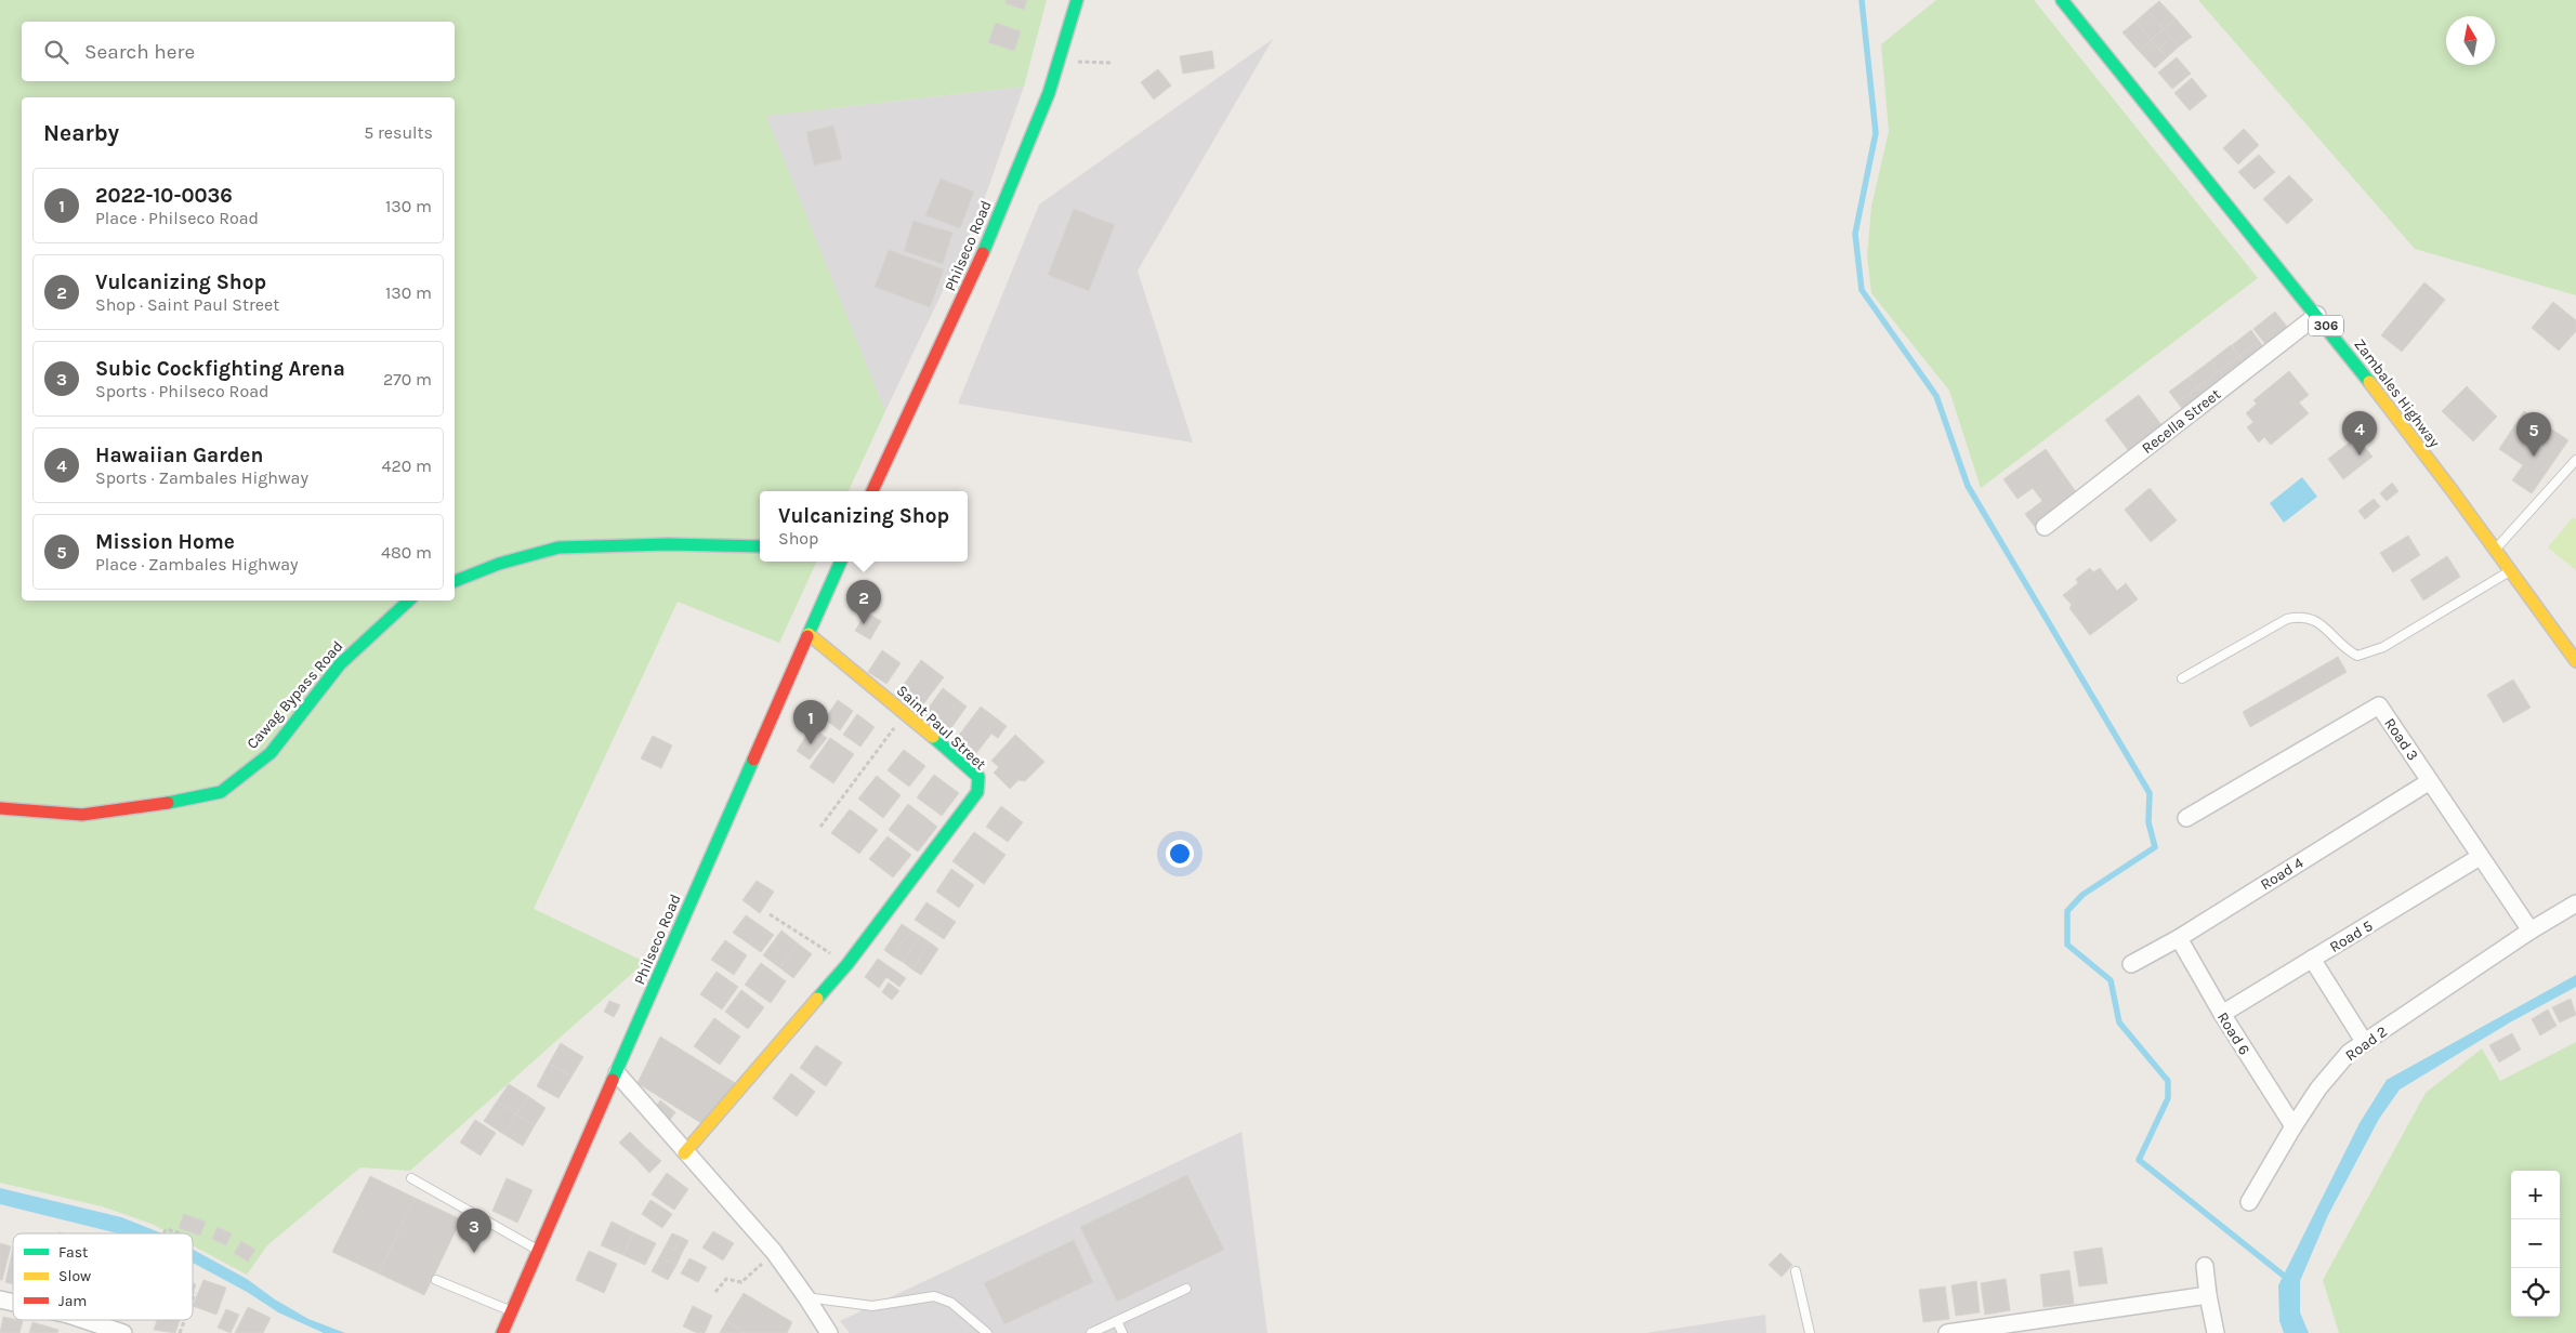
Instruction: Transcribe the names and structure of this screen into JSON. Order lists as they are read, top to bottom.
{
  "streets": {
    "street": [
      "Philseco Road",
      "306",
      "Zambales Highway",
      "Recella Street",
      "Cawag Bypass Road",
      "Saint Paul Street",
      "Road 3",
      "Road 4",
      "Road 5",
      "Road 6",
      "Road 2"
    ]
  },
  "crossings": [
    ["Philseco Road", "Saint Paul Street"],
    ["Zambales Highway", "Recella Street"],
    ["Road 3", "Road 4"],
    ["Road 3", "Road 5"],
    ["Road 3", "Road 2"],
    ["Road 4", "Road 6"],
    ["Road 5", "Road 6"],
    ["Road 6", "Road 2"]
  ],
  "legend": ["Fast", "Slow", "Jam"],
  "north": "top",
  "page": {
    "search": "Search here",
    "heading": ["Nearby", "5 results"],
    "list": [
      {
        "mark": "1",
        "name": "2022-10-0036",
        "note": "Place · Philseco Road",
        "value": "130 m"
      },
      {
        "mark": "2",
        "name": "Vulcanizing Shop",
        "note": "Shop · Saint Paul Street",
        "value": "130 m"
      },
      {
        "mark": "3",
        "name": "Subic Cockfighting Arena",
        "note": "Sports · Philseco Road",
        "value": "270 m"
      },
      {
        "mark": "4",
        "name": "Hawaiian Garden",
        "note": "Sports · Zambales Highway",
        "value": "420 m"
      },
      {
        "mark": "5",
        "name": "Mission Home",
        "note": "Place · Zambales Highway",
        "value": "480 m"
      }
    ],
    "pins": [
      "4",
      "5",
      "2",
      "1",
      "3"
    ],
    "popup": ["Vulcanizing Shop", "Shop"],
    "map_buttons": ["+", "−"]
  }
}
